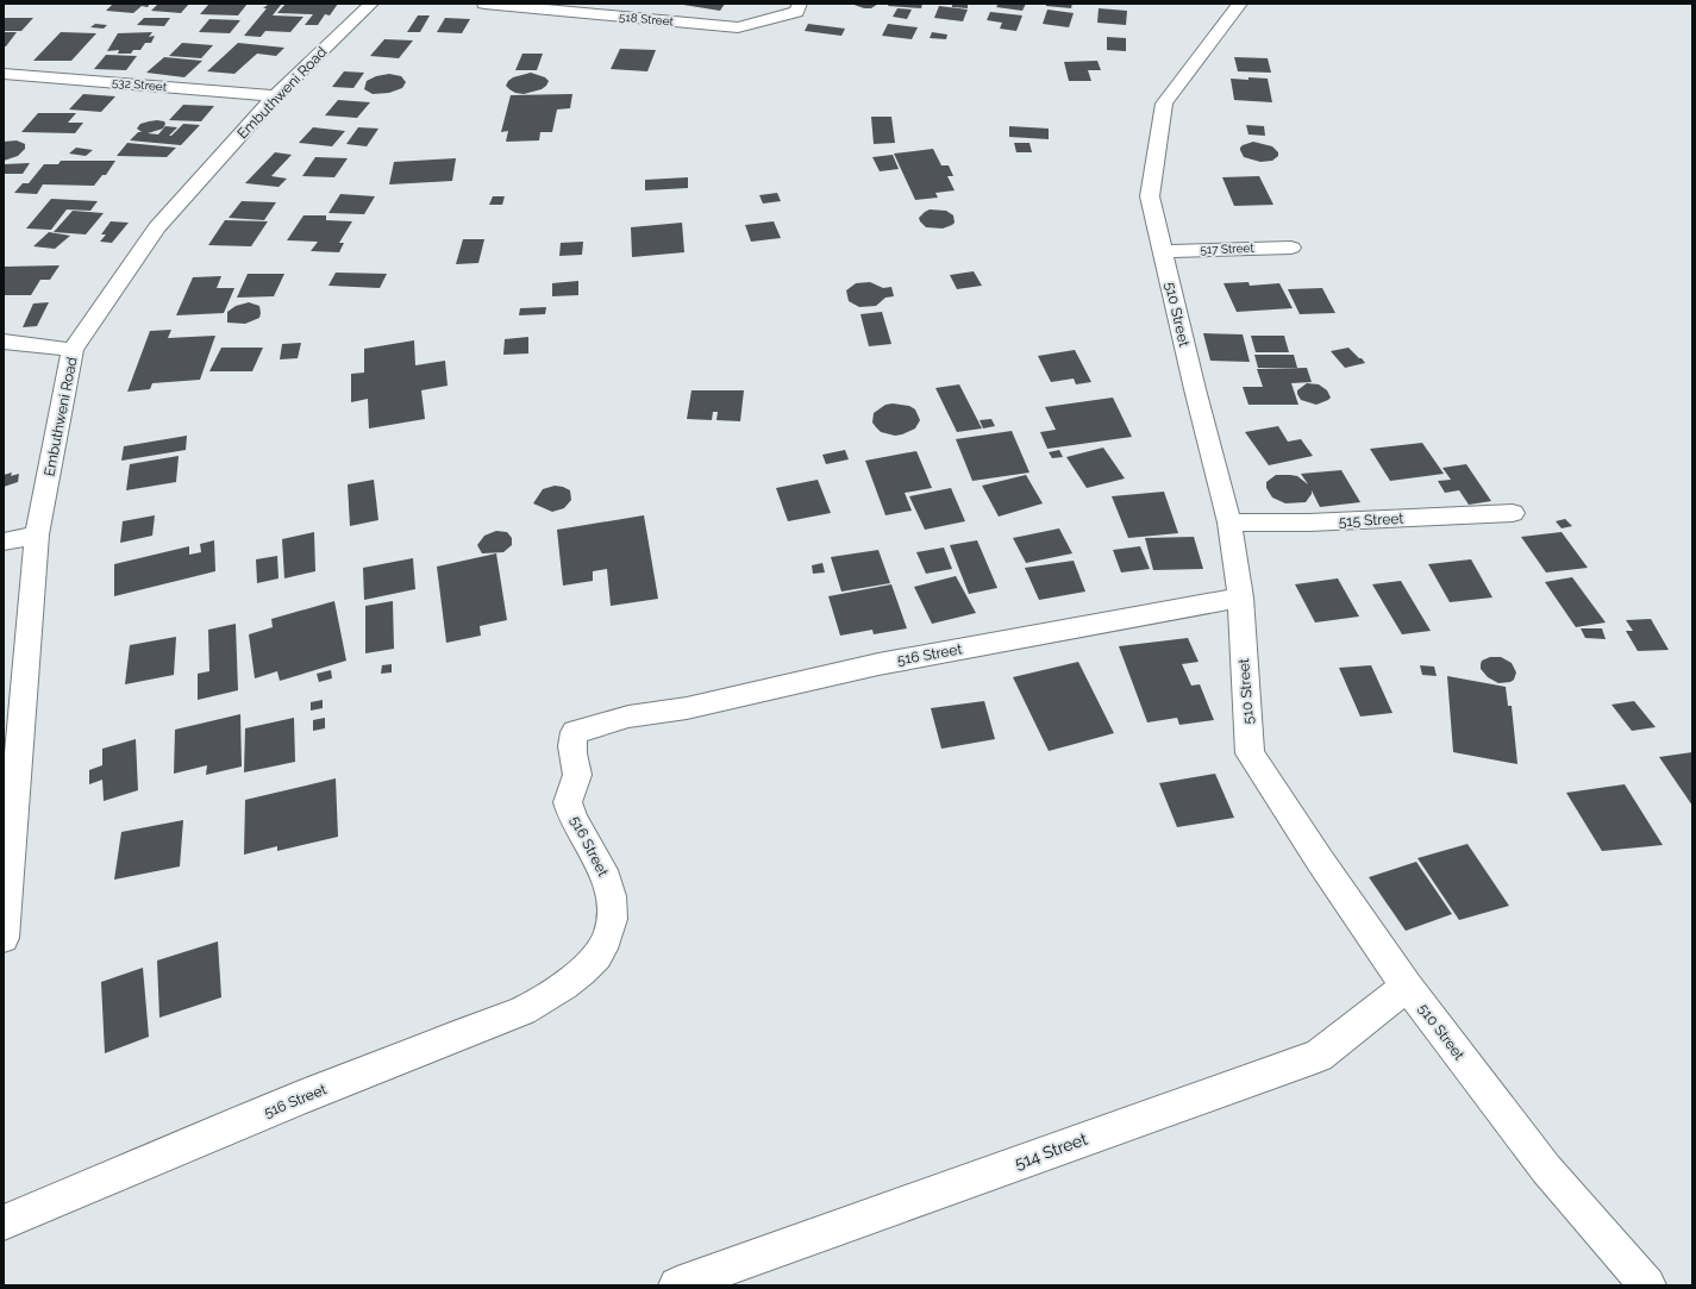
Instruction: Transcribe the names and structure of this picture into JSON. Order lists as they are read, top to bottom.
{
  "streets": {
    "street": [
      "518 Street",
      "532 Street",
      "Embuthweni Road",
      "517 Street",
      "510 Street",
      "515 Street",
      "516 Street",
      "514 Street"
    ]
  },
  "crossings": [
    ["532 Street", "Embuthweni Road"],
    ["517 Street", "510 Street"],
    ["510 Street", "515 Street"],
    ["510 Street", "516 Street"],
    ["510 Street", "514 Street"]
  ]
}
